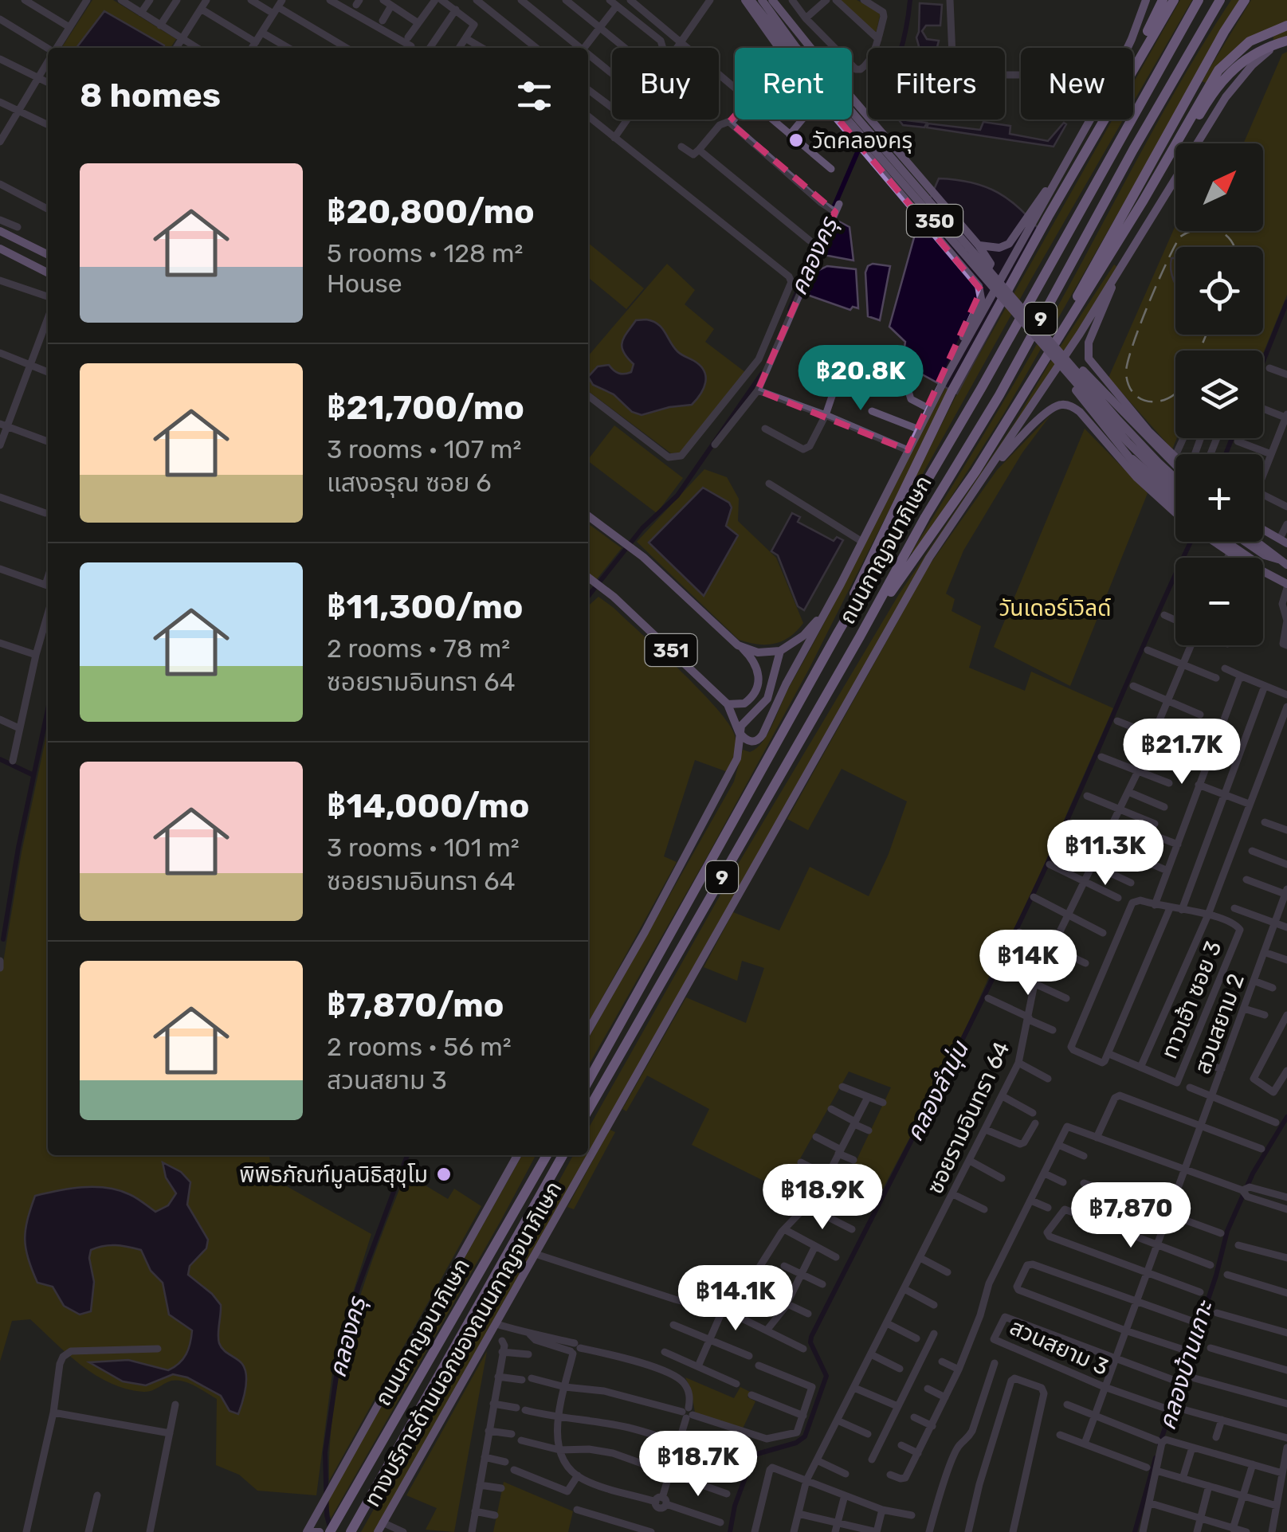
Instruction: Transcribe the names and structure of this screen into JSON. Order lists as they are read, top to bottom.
{
  "streets": {
    "highway": ["9", "ถนนกาญจนาภิเษก"],
    "main road": ["350", "351", "ทางบริการด้านนอกของถนนกาญจนาภิเษก"],
    "street": [
      "ทาวเฮ้า ซอย 3",
      "สวนสยาม 2",
      "ซอยรามอินทรา 64",
      "สวนสยาม 3"
    ]
  },
  "crossings": [
    ["สวนสยาม 2", "สวนสยาม 3"]
  ],
  "water": ["คลองครุ", "คลองลำนุ่น", "คลองบ้านเกาะ"],
  "parks": ["วันเดอร์เวิลด์"],
  "places": ["วัดคลองครุ", "พิพิธภัณฑ์มูลนิธิสุขุโม"],
  "north": "top right",
  "page": {
    "chip": [
      "Buy",
      "Rent",
      "Filters",
      "New"
    ],
    "heading": "8 homes",
    "map_buttons": ["+", "−"],
    "list": [
      {
        "name": "฿20,800/mo",
        "note": "5 rooms · 128 m² · House"
      },
      {
        "name": "฿21,700/mo",
        "note": "3 rooms · 107 m² · แสงอรุณ ซอย 6"
      },
      {
        "name": "฿11,300/mo",
        "note": "2 rooms · 78 m² · ซอยรามอินทรา 64"
      },
      {
        "name": "฿14,000/mo",
        "note": "3 rooms · 101 m² · ซอยรามอินทรา 64"
      },
      {
        "name": "฿7,870/mo",
        "note": "2 rooms · 56 m² · สวนสยาม 3"
      }
    ],
    "price": [
      "฿20.8K",
      "฿21.7K",
      "฿11.3K",
      "฿14K",
      "฿18.9K",
      "฿7,870",
      "฿14.1K",
      "฿18.7K"
    ]
  }
}
